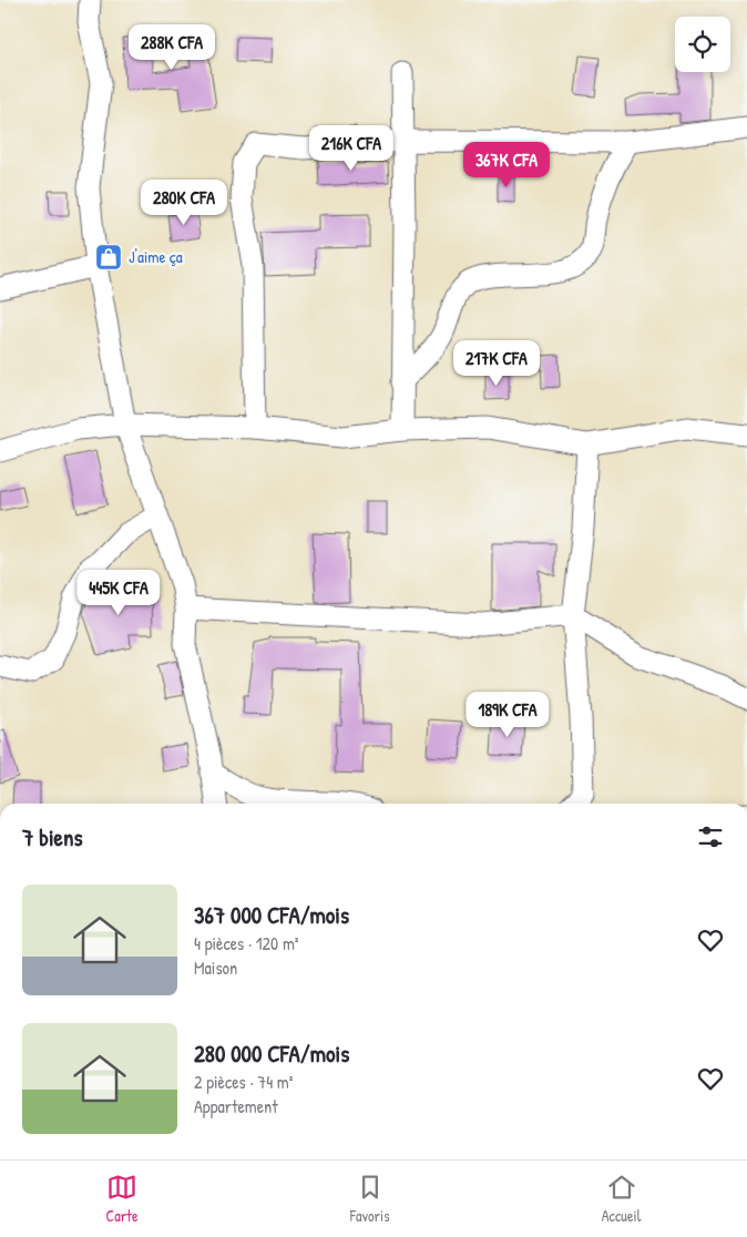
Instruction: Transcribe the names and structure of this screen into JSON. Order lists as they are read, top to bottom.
{
  "places": {
    "shop": ["J'aime ça"]
  },
  "page": {
    "price": [
      "288K CFA",
      "216K CFA",
      "367K CFA",
      "280K CFA",
      "217K CFA",
      "445K CFA",
      "189K CFA"
    ],
    "heading": "7 biens",
    "list": [
      {
        "name": "367 000 CFA/mois",
        "note": "4 pièces · 120 m² · Maison"
      },
      {
        "name": "280 000 CFA/mois",
        "note": "2 pièces · 74 m² · Appartement"
      }
    ],
    "tabs": ["Carte", "Favoris", "Accueil"]
  }
}
